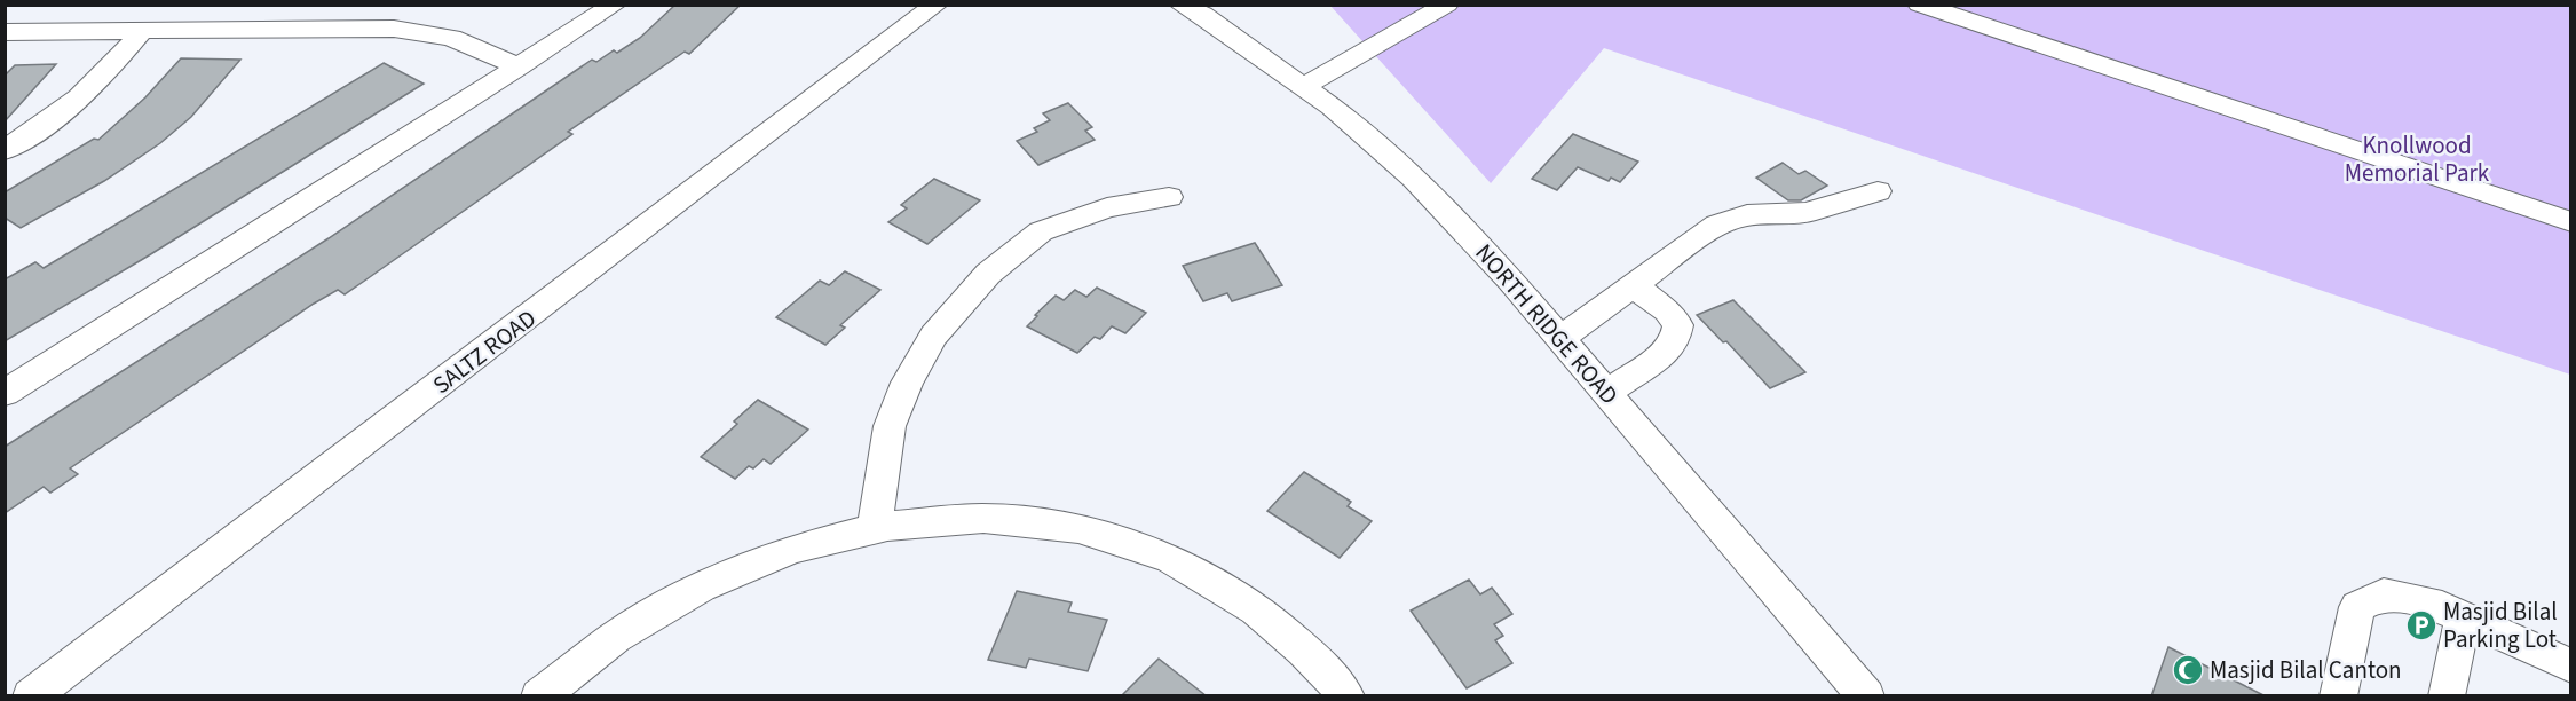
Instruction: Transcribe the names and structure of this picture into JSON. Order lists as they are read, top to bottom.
{
  "streets": {
    "street": ["NORTH RIDGE ROAD", "SALTZ ROAD"]
  },
  "parks": ["Knollwood Memorial Park"],
  "places": {
    "parking": ["Masjid Bilal Parking Lot"],
    "mosque": ["Masjid Bilal Canton"]
  }
}
